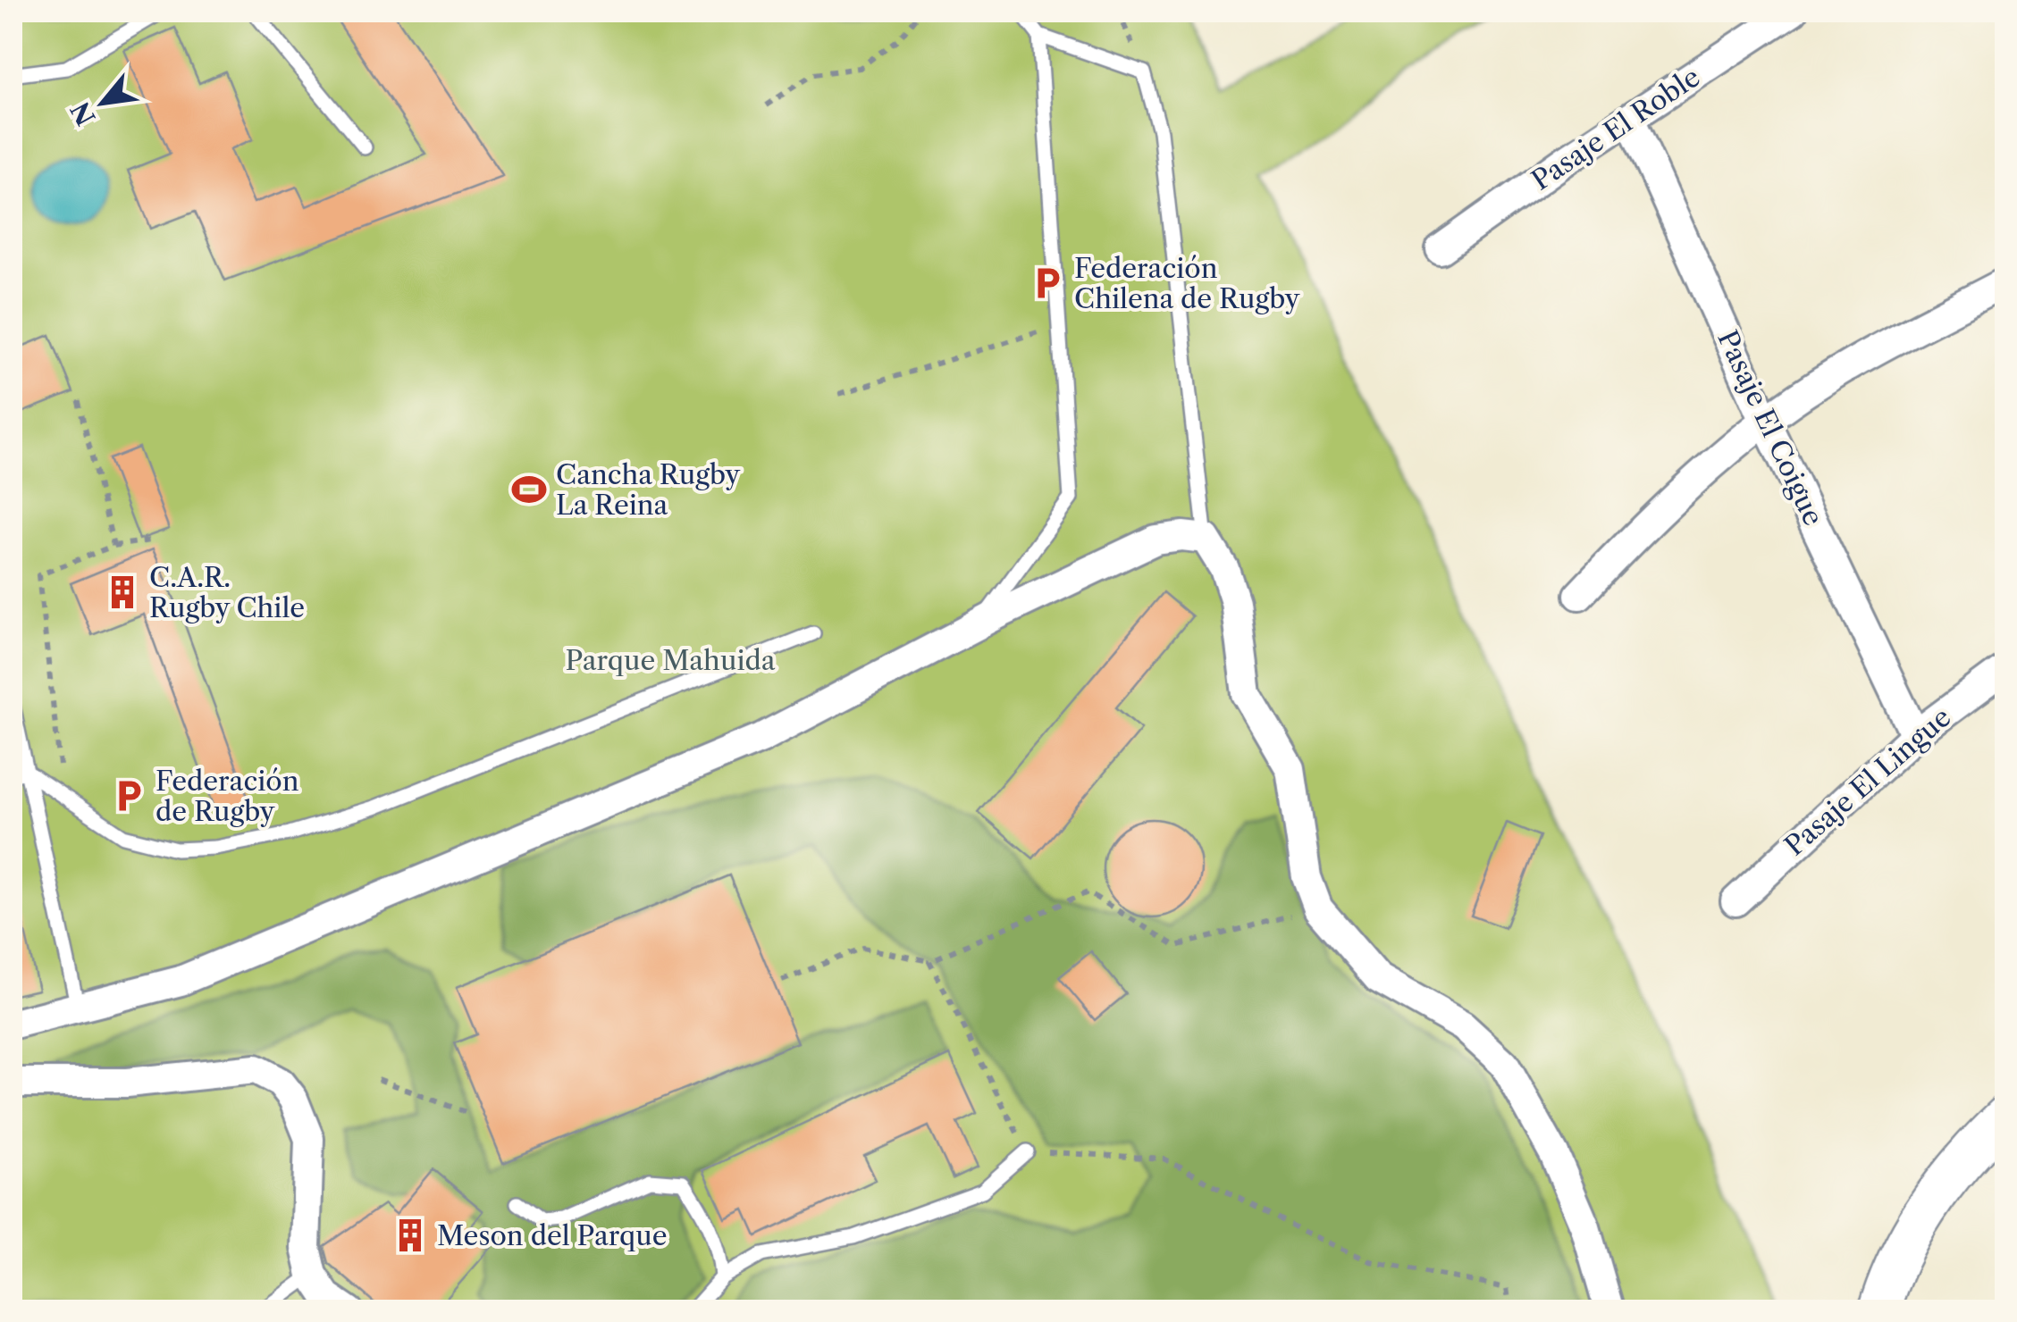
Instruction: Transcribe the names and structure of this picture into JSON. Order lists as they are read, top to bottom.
{
  "streets": {
    "street": ["Pasaje El Roble", "Pasaje El Coigue", "Pasaje El Lingue"]
  },
  "crossings": [
    ["Pasaje El Roble", "Pasaje El Coigue"],
    ["Pasaje El Coigue", "Pasaje El Lingue"]
  ],
  "parks": ["Parque Mahuida"],
  "places": {
    "parking": ["Federación Chilena de Rugby", "Federación de Rugby"],
    "sports": ["Cancha Rugby La Reina"],
    "building": ["C.A.R. Rugby Chile", "Meson del Parque"]
  },
  "north": "bottom left"
}
